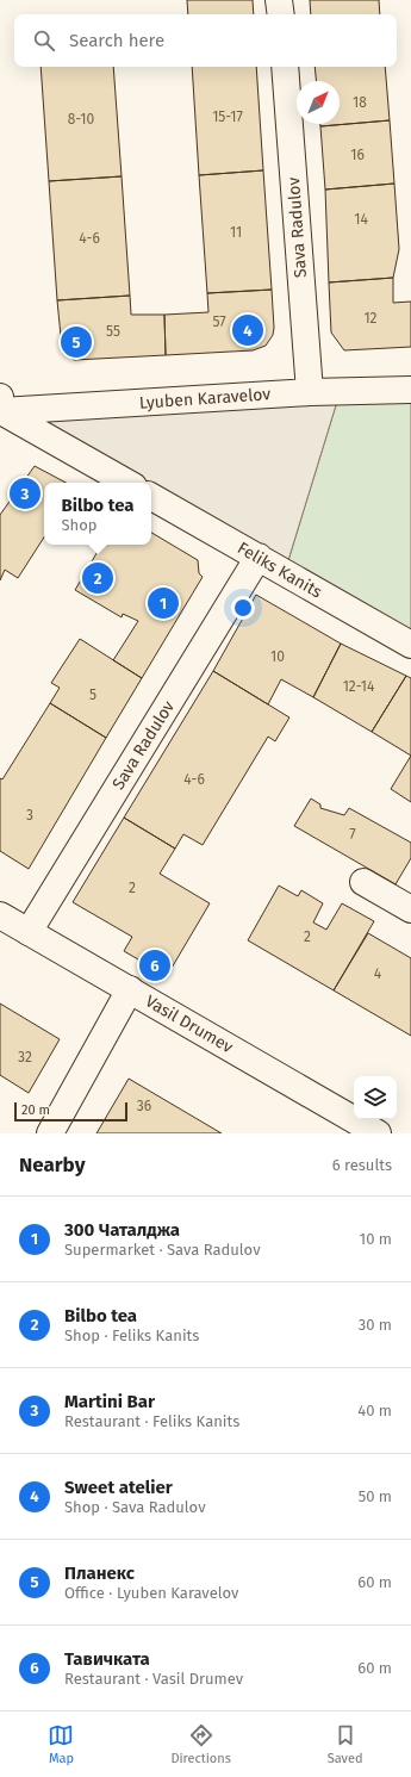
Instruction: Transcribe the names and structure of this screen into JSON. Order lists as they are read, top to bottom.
{
  "streets": {
    "street": [
      "Sava Radulov",
      "Lyuben Karavelov",
      "Feliks Kanits",
      "Vasil Drumev"
    ]
  },
  "crossings": [
    ["Sava Radulov", "Lyuben Karavelov"],
    ["Sava Radulov", "Feliks Kanits"],
    ["Sava Radulov", "Vasil Drumev"]
  ],
  "house_numbers": [
    "18",
    "15-17",
    "8-10",
    "16",
    "14",
    "11",
    "4-6",
    "12",
    "57",
    "55",
    "10",
    "12-14",
    "5",
    "4-6",
    "3",
    "7",
    "2",
    "2",
    "4",
    "32",
    "36"
  ],
  "scale_bar": "20 m",
  "north": "top right",
  "page": {
    "search": "Search here",
    "pins": [
      "4",
      "5",
      "3",
      "2",
      "1",
      "6"
    ],
    "popup": ["Bilbo tea", "Shop"],
    "scale": "20 m",
    "heading": ["Nearby", "6 results"],
    "list": [
      {
        "mark": "1",
        "name": "300 Чаталджа",
        "note": "Supermarket · Sava Radulov",
        "value": "10 m"
      },
      {
        "mark": "2",
        "name": "Bilbo tea",
        "note": "Shop · Feliks Kanits",
        "value": "30 m"
      },
      {
        "mark": "3",
        "name": "Martini Bar",
        "note": "Restaurant · Feliks Kanits",
        "value": "40 m"
      },
      {
        "mark": "4",
        "name": "Sweet atelier",
        "note": "Shop · Sava Radulov",
        "value": "50 m"
      },
      {
        "mark": "5",
        "name": "Планекс",
        "note": "Office · Lyuben Karavelov",
        "value": "60 m"
      },
      {
        "mark": "6",
        "name": "Тавичката",
        "note": "Restaurant · Vasil Drumev",
        "value": "60 m"
      }
    ],
    "nav": ["Map", "Directions", "Saved"]
  }
}
